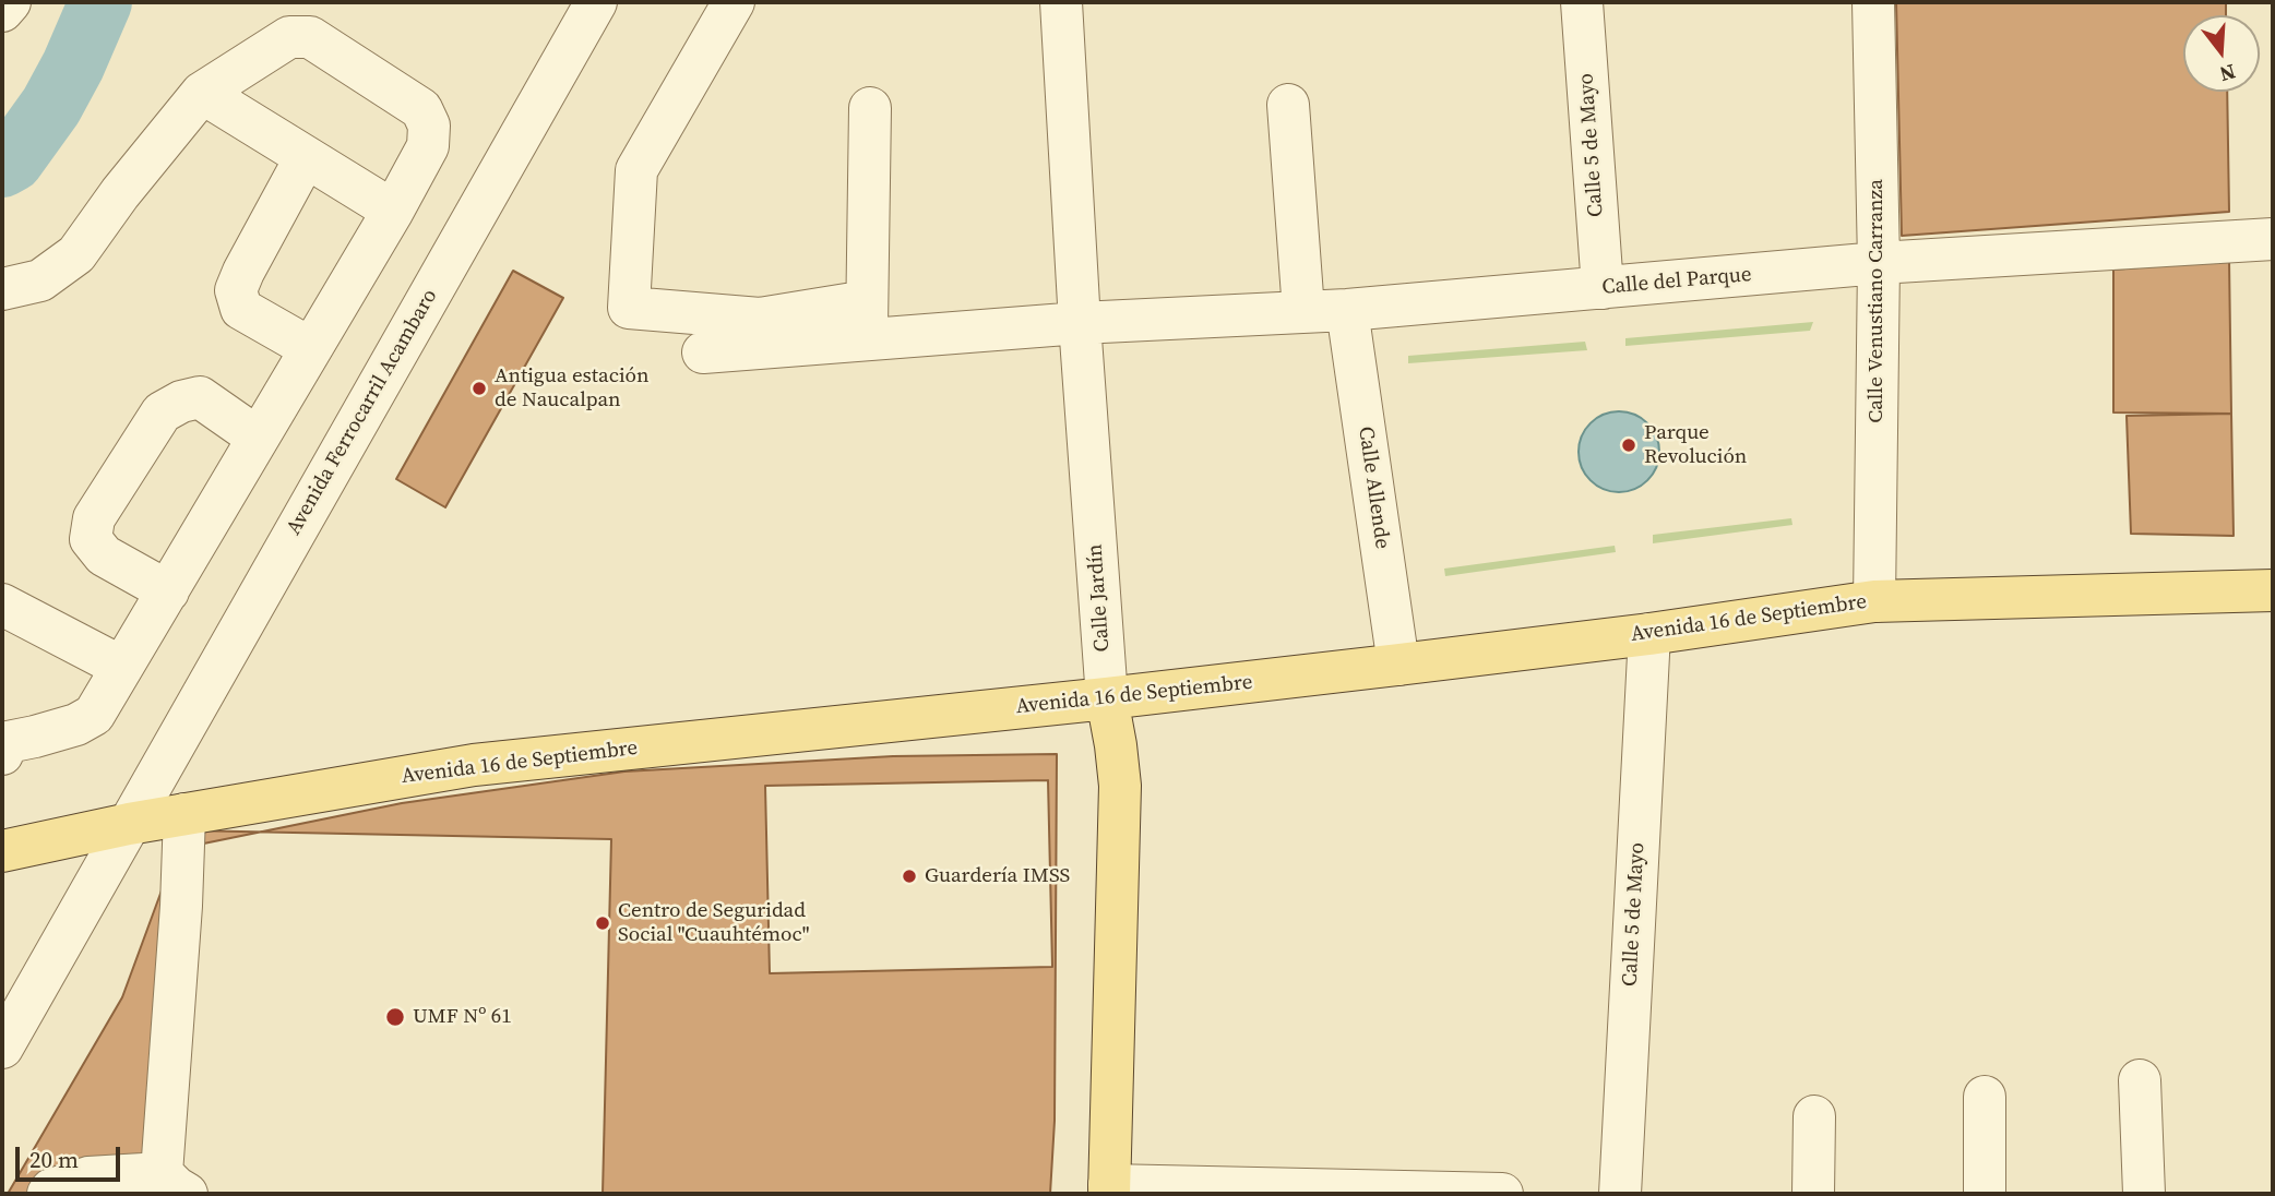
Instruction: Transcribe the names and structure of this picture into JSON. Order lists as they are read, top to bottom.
{
  "streets": {
    "main road": ["Calle Jardín", "Avenida 16 de Septiembre"],
    "street": [
      "Calle 5 de Mayo",
      "Calle del Parque",
      "Calle Venustiano Carranza",
      "Avenida Ferrocarril Acambaro",
      "Calle Allende"
    ]
  },
  "crossings": [
    ["Calle 5 de Mayo", "Calle del Parque"],
    ["Calle 5 de Mayo", "Avenida 16 de Septiembre"],
    ["Calle del Parque", "Calle Venustiano Carranza"],
    ["Calle del Parque", "Calle Allende"],
    ["Calle del Parque", "Calle Jardín"],
    ["Calle Venustiano Carranza", "Avenida 16 de Septiembre"],
    ["Avenida Ferrocarril Acambaro", "Avenida 16 de Septiembre"],
    ["Calle Allende", "Avenida 16 de Septiembre"],
    ["Calle Jardín", "Avenida 16 de Septiembre"]
  ],
  "places": [
    "Antigua estación de Naucalpan",
    "Parque Revolución",
    "Guardería IMSS",
    "Centro de Seguridad Social \"Cuauhtémoc\"",
    "UMF Nº 61"
  ],
  "scale_bar": "20 m",
  "north": "bottom"
}
